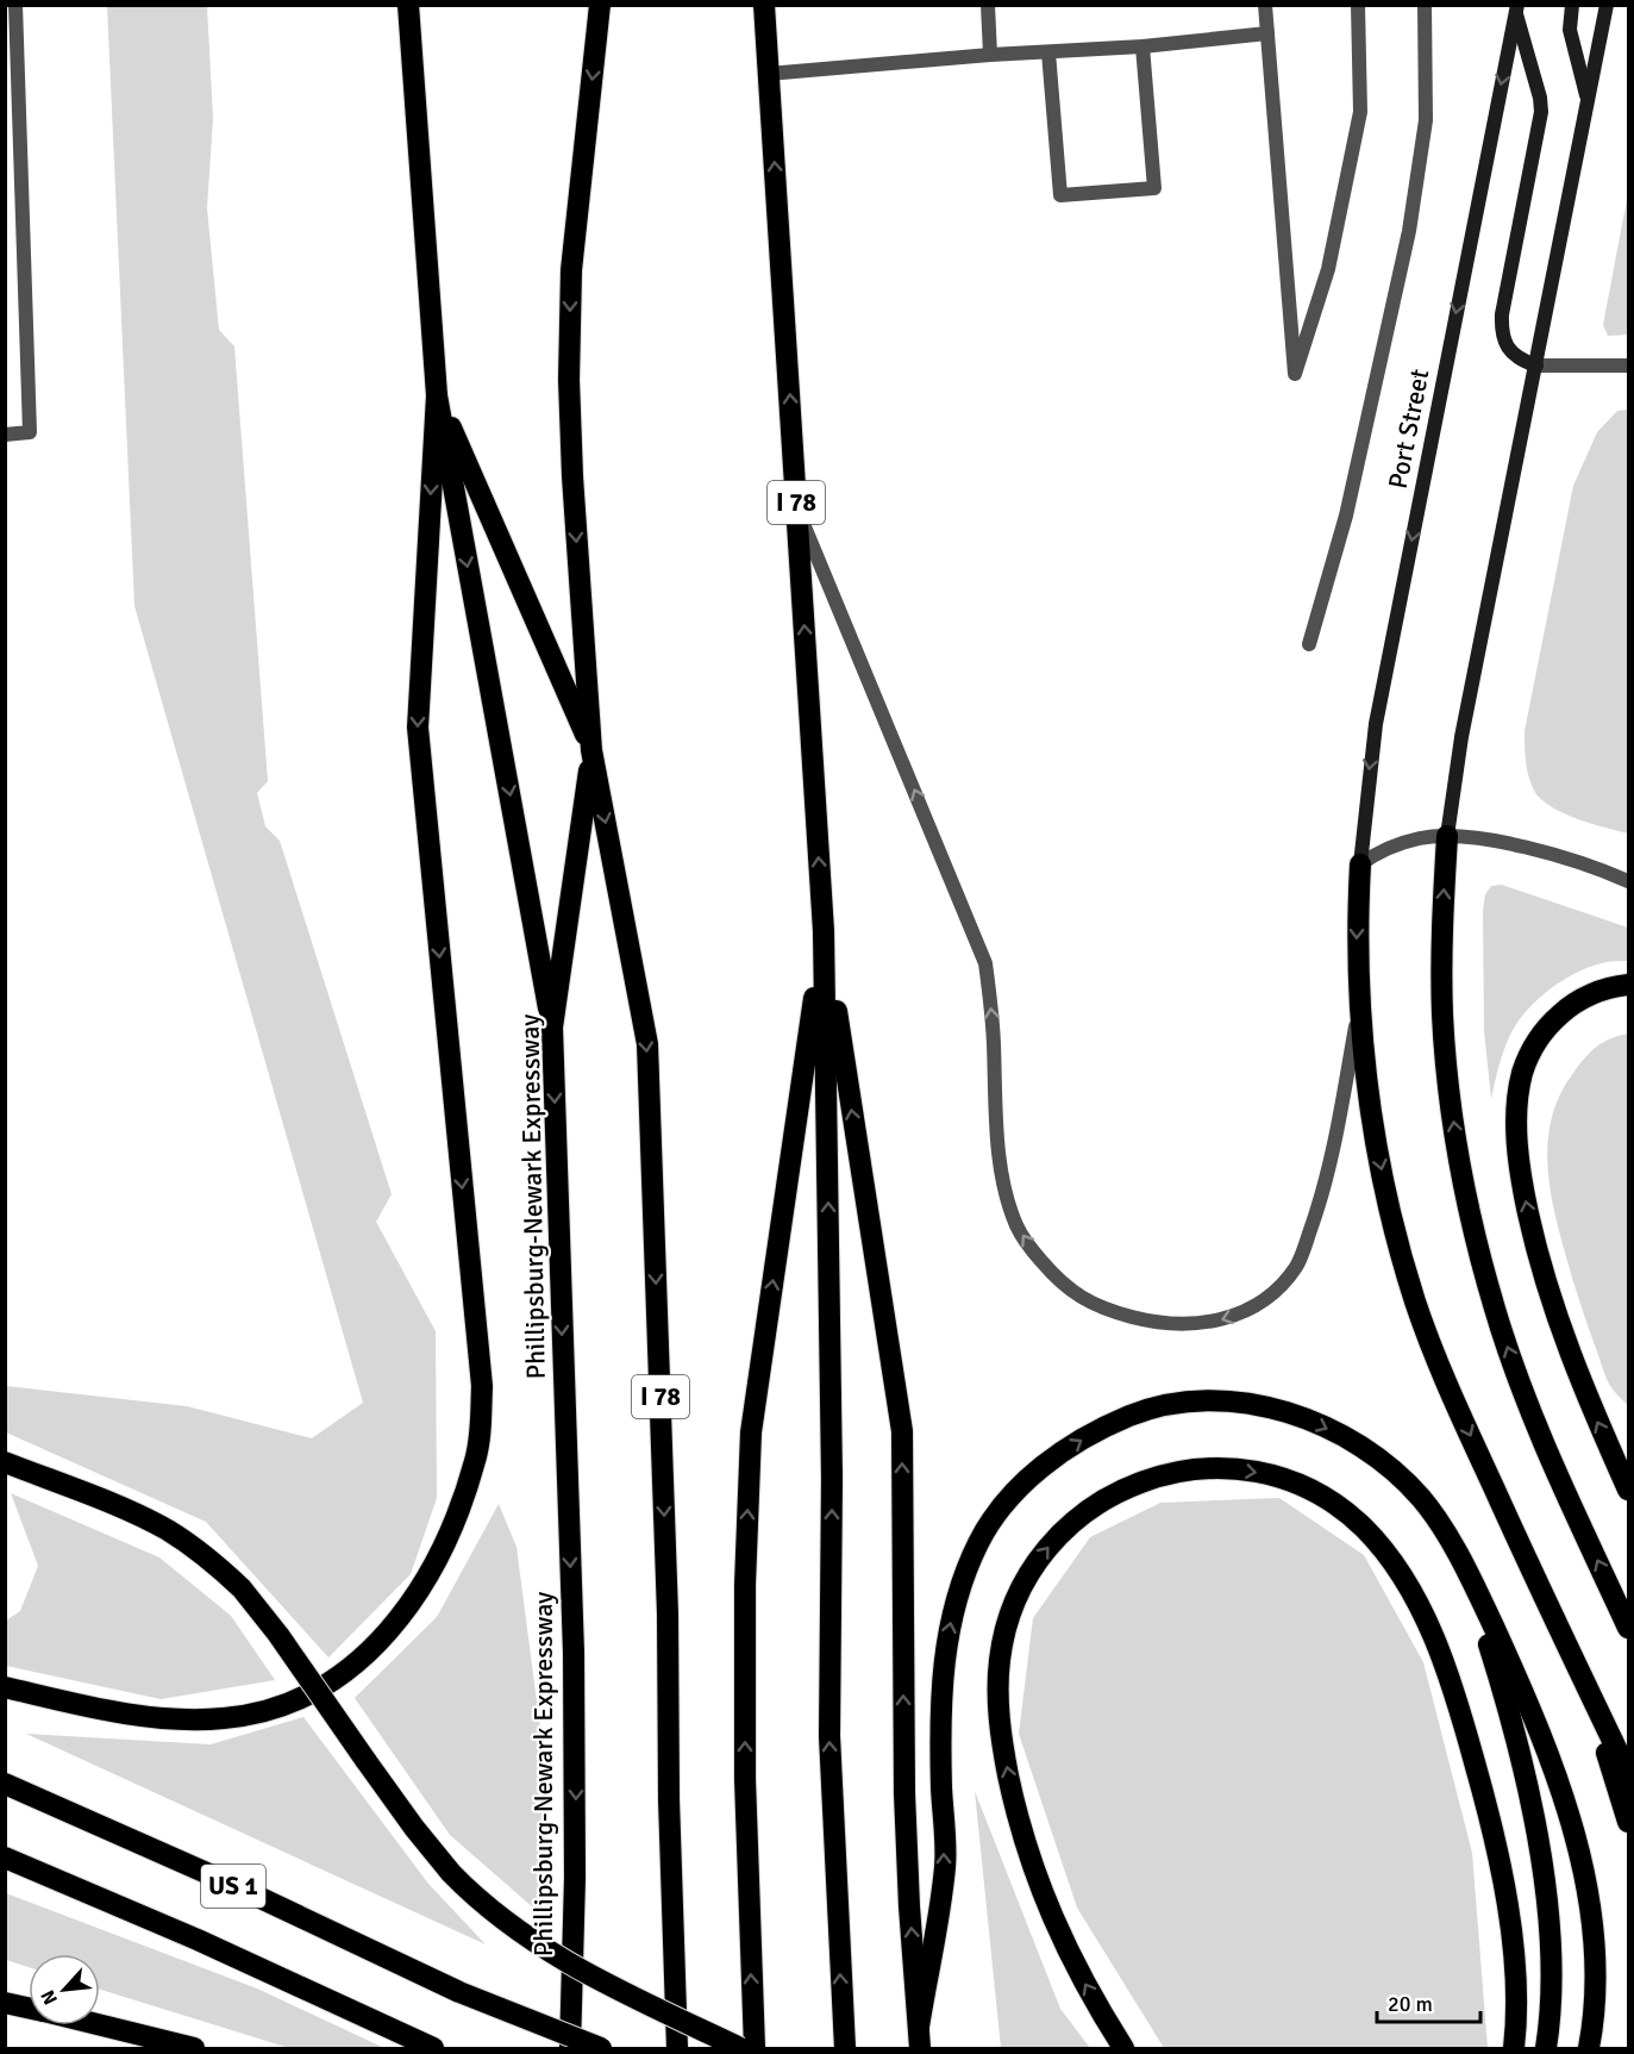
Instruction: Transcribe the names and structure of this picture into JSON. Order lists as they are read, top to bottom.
{
  "streets": {
    "highway": ["I 78", "Phillipsburg-Newark Expressway", "US 1"],
    "main road": ["Port Street"]
  },
  "crossings": [
    ["I 78", "Phillipsburg-Newark Expressway"],
    ["Phillipsburg-Newark Expressway", "US 1"]
  ],
  "scale_bar": "20 m",
  "north": "bottom left"
}
